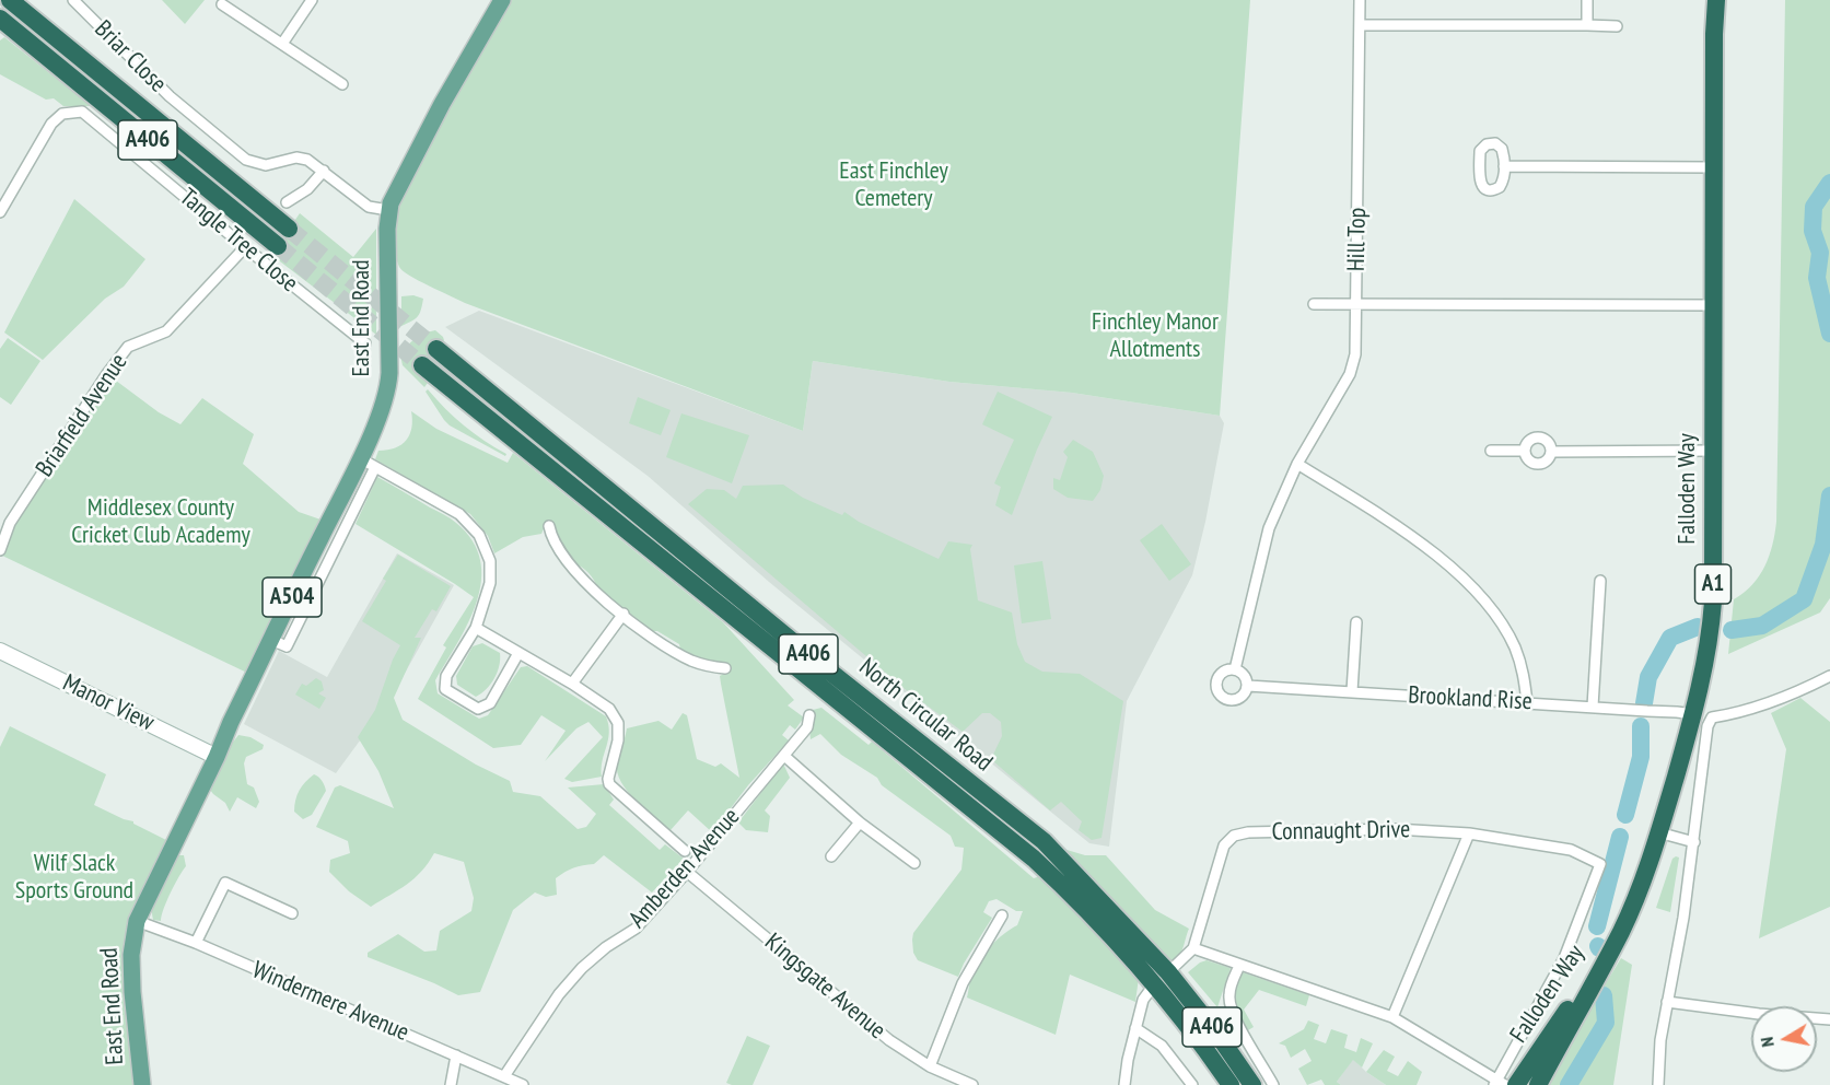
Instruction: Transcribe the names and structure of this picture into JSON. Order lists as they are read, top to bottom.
{
  "streets": {
    "highway": [
      "A406",
      "Falloden Way",
      "A1",
      "North Circular Road"
    ],
    "main road": ["East End Road", "A504"],
    "street": [
      "Briar Close",
      "Hill Top",
      "Tangle Tree Close",
      "Briarfield Avenue",
      "Brookland Rise",
      "Manor View",
      "Connaught Drive",
      "Amberden Avenue",
      "Kingsgate Avenue",
      "Windermere Avenue"
    ]
  },
  "crossings": [
    ["Briar Close", "East End Road"],
    ["Hill Top", "Brookland Rise"],
    ["Tangle Tree Close", "Briarfield Avenue"],
    ["East End Road", "Manor View"],
    ["East End Road", "Windermere Avenue"],
    ["Falloden Way", "Brookland Rise"],
    ["Falloden Way", "Connaught Drive"],
    ["North Circular Road", "Connaught Drive"],
    ["Amberden Avenue", "Kingsgate Avenue"],
    ["Amberden Avenue", "Windermere Avenue"]
  ],
  "parks": [
    "East Finchley Cemetery",
    "Finchley Manor Allotments",
    "Middlesex County Cricket Club Academy",
    "Wilf Slack Sports Ground"
  ],
  "north": "left"
}
